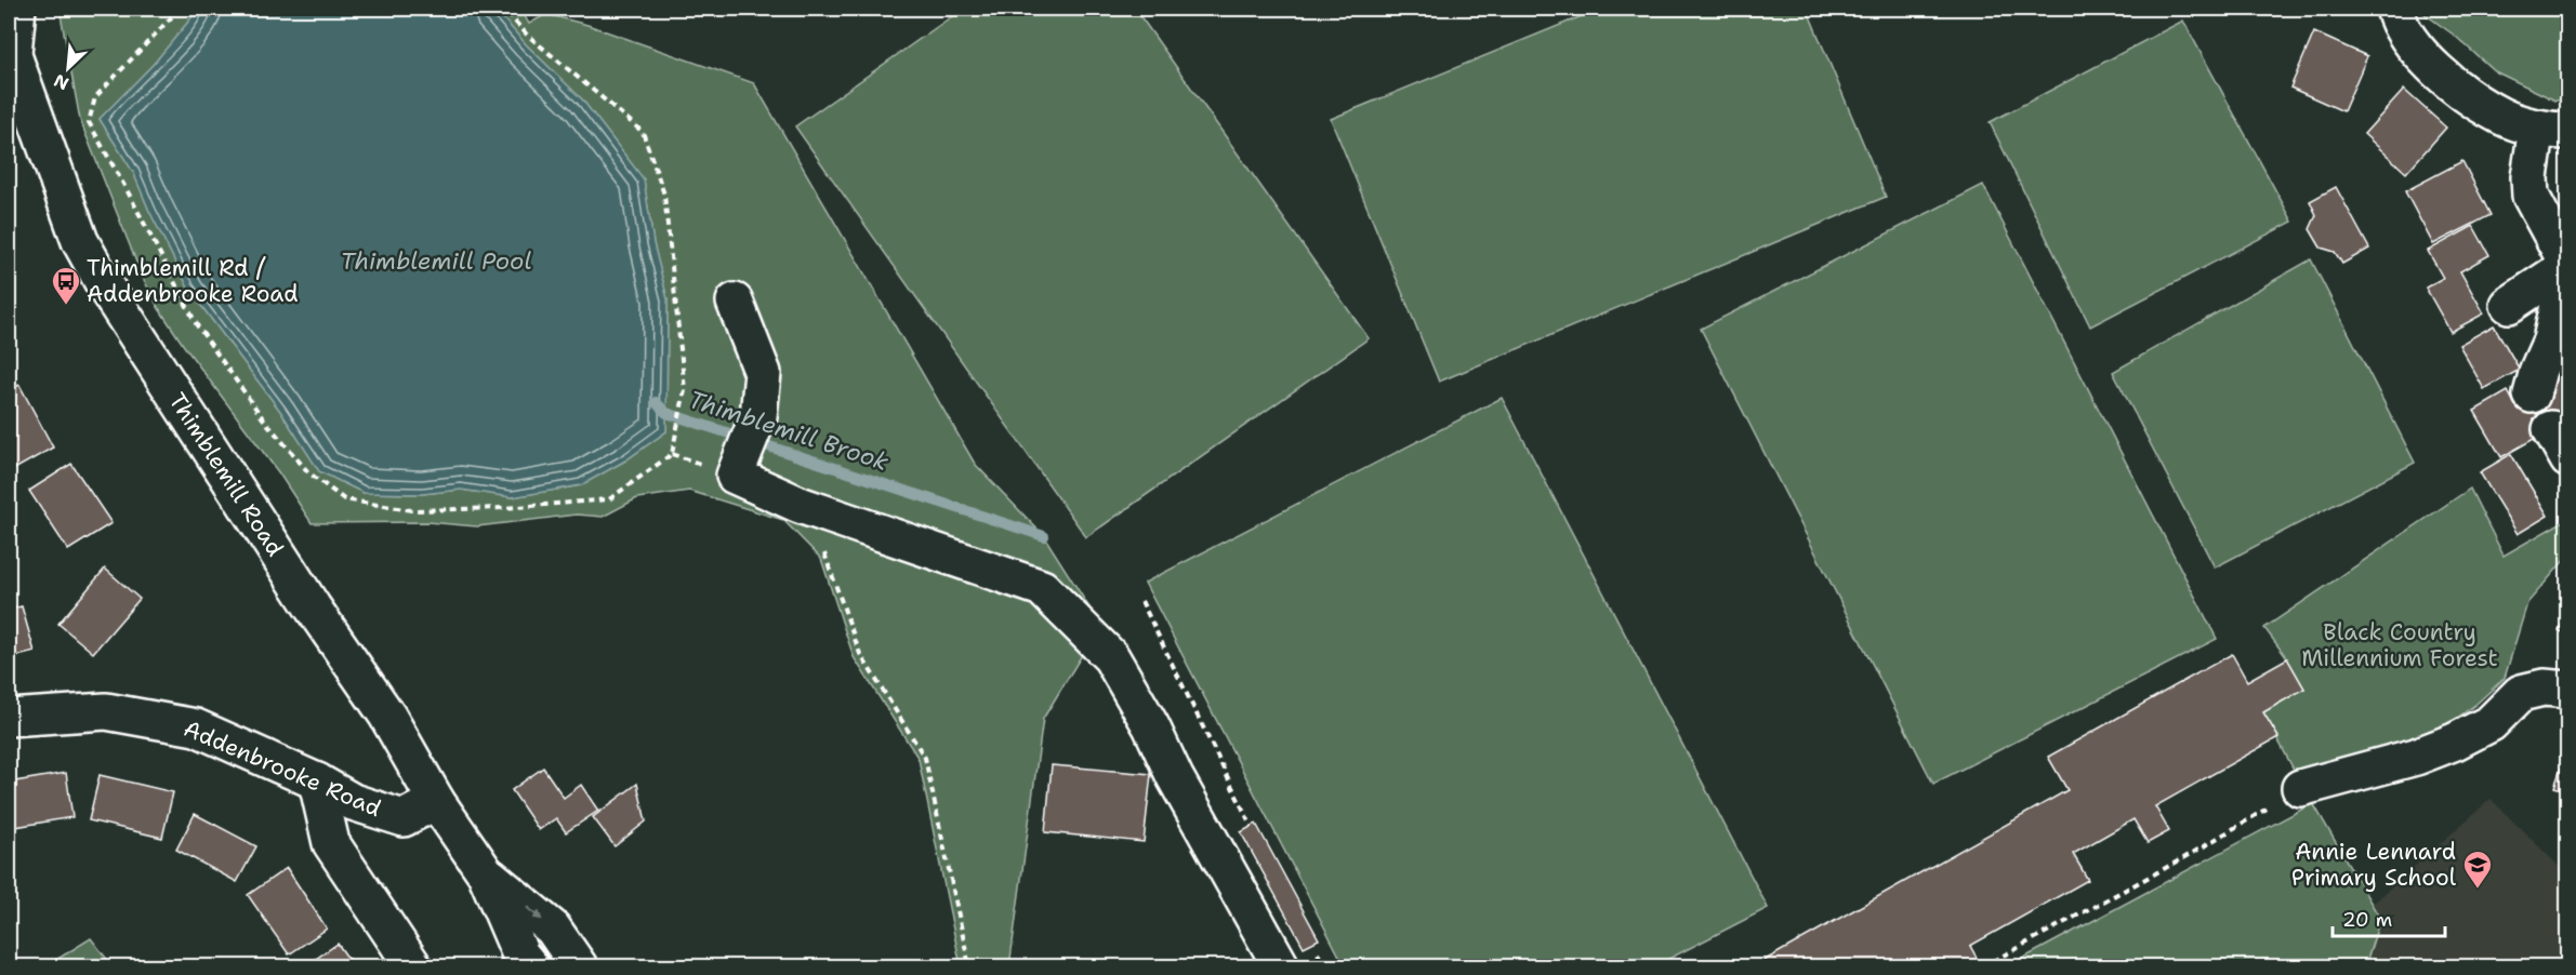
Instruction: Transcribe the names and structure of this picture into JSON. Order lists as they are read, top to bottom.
{
  "streets": {
    "main road": ["Thimblemill Road", "Addenbrooke Road"]
  },
  "crossings": [
    ["Thimblemill Road", "Addenbrooke Road"]
  ],
  "water": ["Thimblemill Pool", "Thimblemill Brook"],
  "parks": ["Black Country Millennium Forest"],
  "places": {
    "bus stop": ["Thimblemill Rd / Addenbrooke Road"],
    "school or university": ["Annie Lennard Primary School"]
  },
  "scale_bar": "20 m",
  "north": "bottom left"
}
